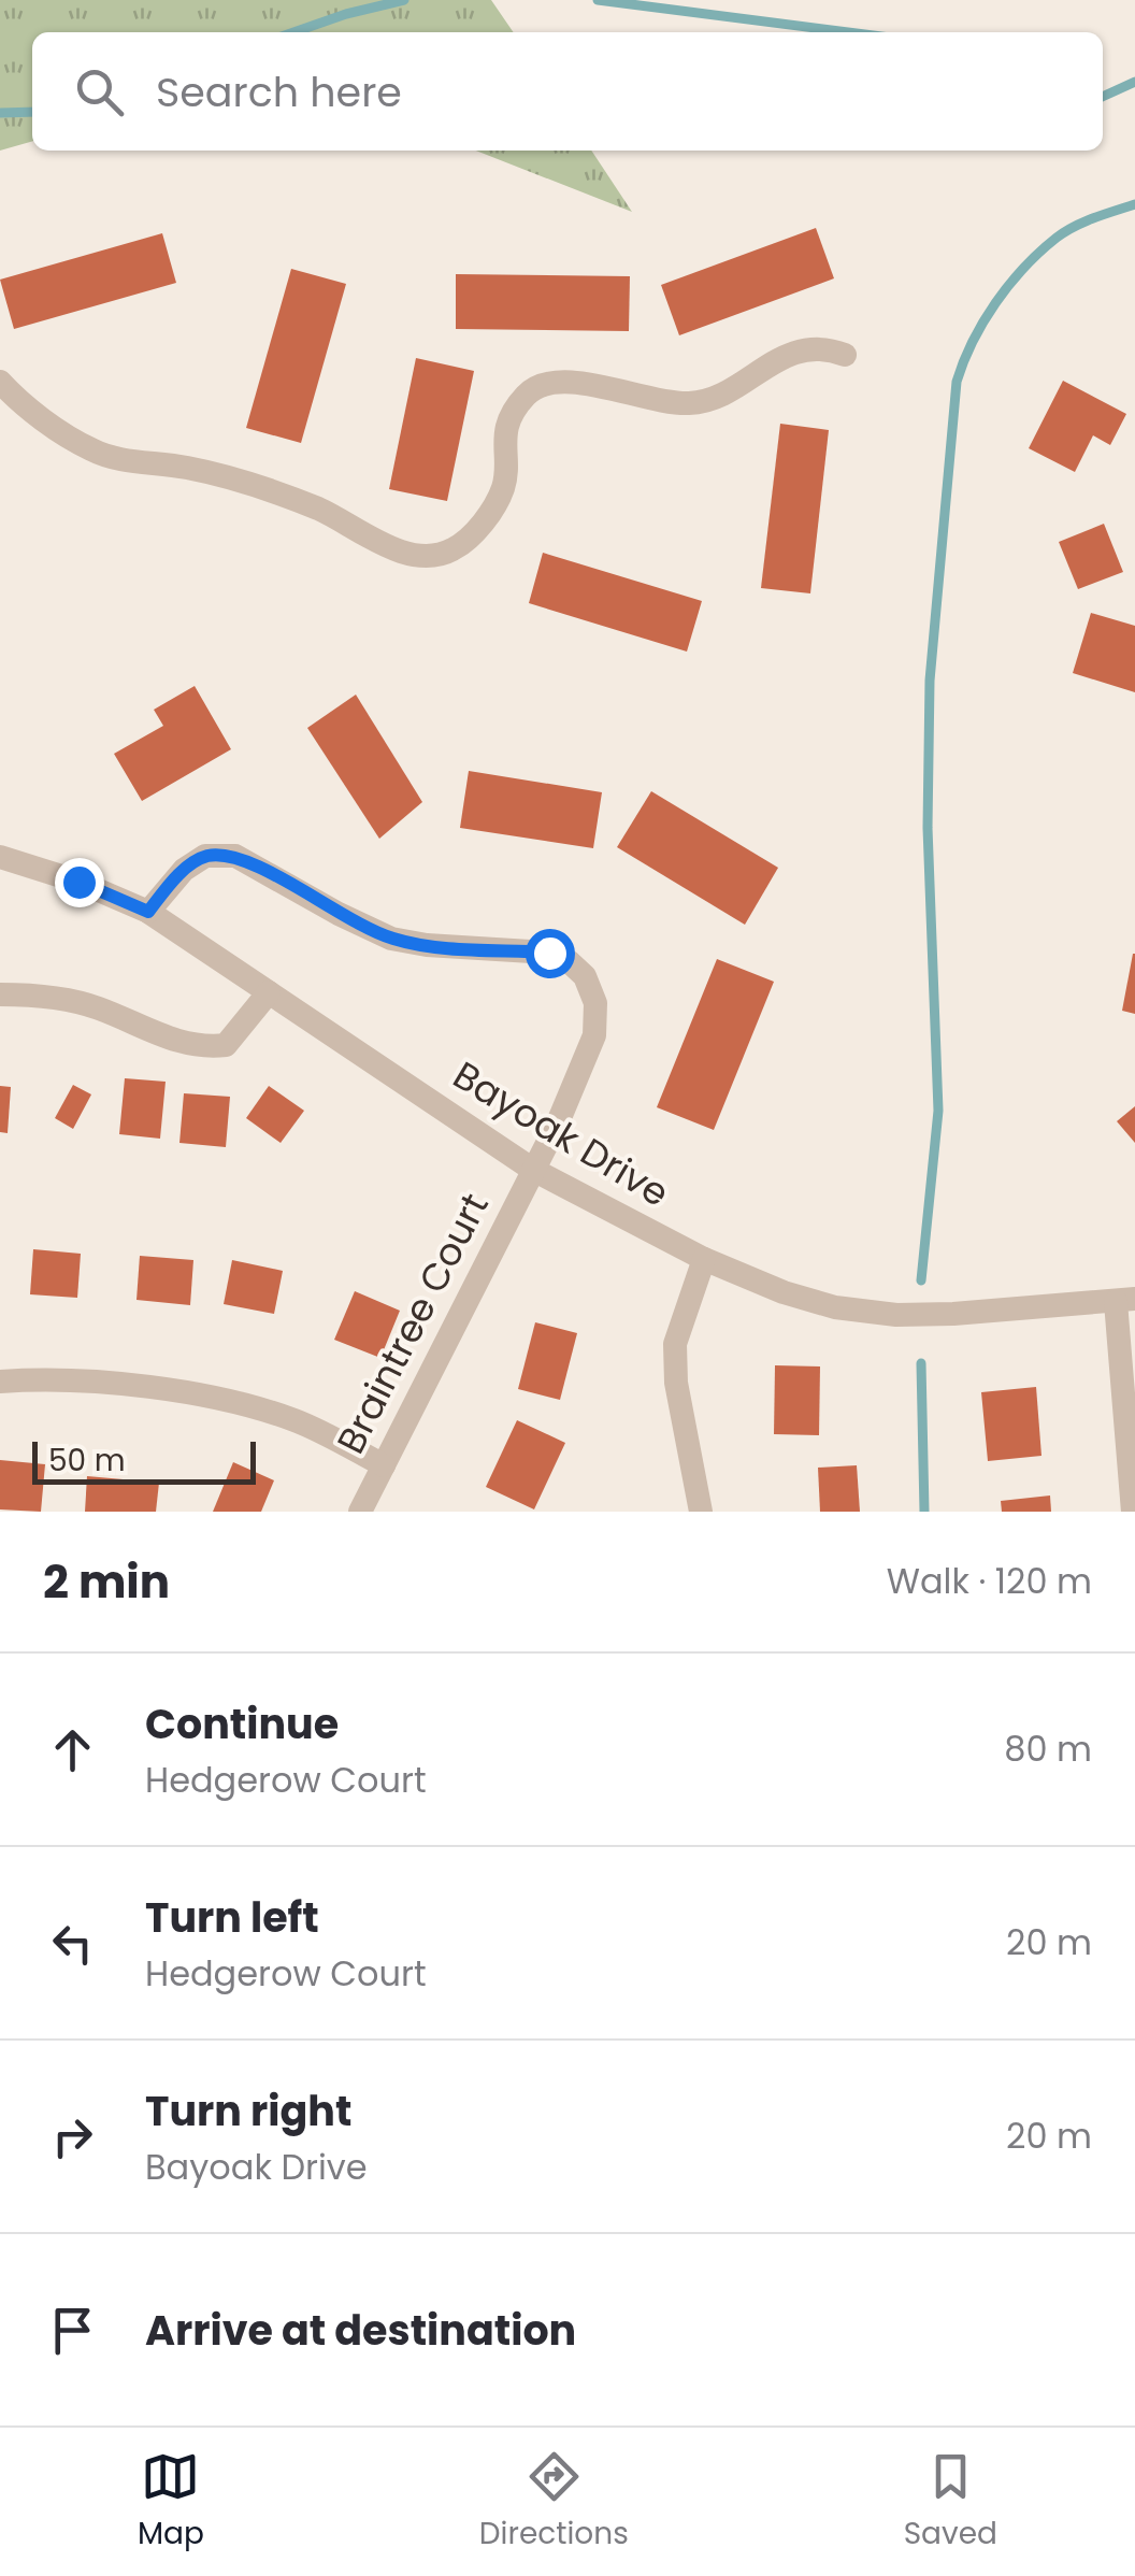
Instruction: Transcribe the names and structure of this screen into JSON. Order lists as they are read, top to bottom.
{
  "streets": {
    "street": ["Bayoak Drive", "Braintree Court"]
  },
  "crossings": [
    ["Bayoak Drive", "Braintree Court"]
  ],
  "scale_bar": "50 m",
  "page": {
    "search": "Search here",
    "scale": "50 m",
    "heading": ["2 min", "Walk · 120 m"],
    "list": [
      ["Continue", "Hedgerow Court", "80 m"],
      ["Turn left", "Hedgerow Court", "20 m"],
      ["Turn right", "Bayoak Drive", "20 m"],
      "Arrive at destination"
    ],
    "nav": ["Map", "Directions", "Saved"]
  }
}
